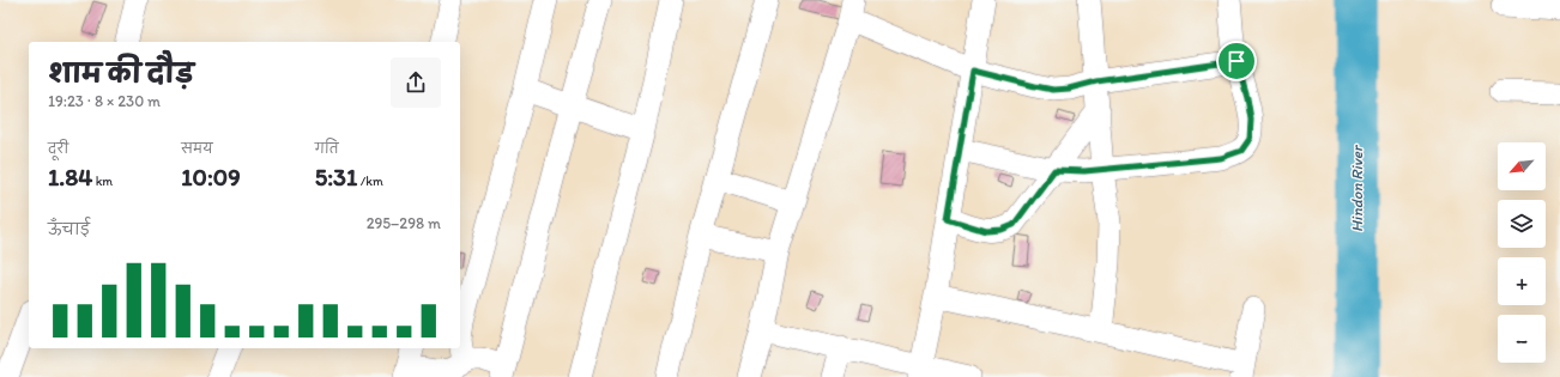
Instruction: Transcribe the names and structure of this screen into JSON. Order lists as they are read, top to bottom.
{
  "water": ["Hindon River"],
  "north": "bottom left",
  "page": {
    "heading": ["शाम की दौड़", "19:23 · 8 × 230 m"],
    "stats": [
      ["दूरी", "1.84 km"],
      ["समय", "10:09"],
      ["गति", "5:31 /km"]
    ],
    "map_buttons": ["+", "−"],
    "chart": ["ऊँचाई", "295–298 m"]
  }
}
